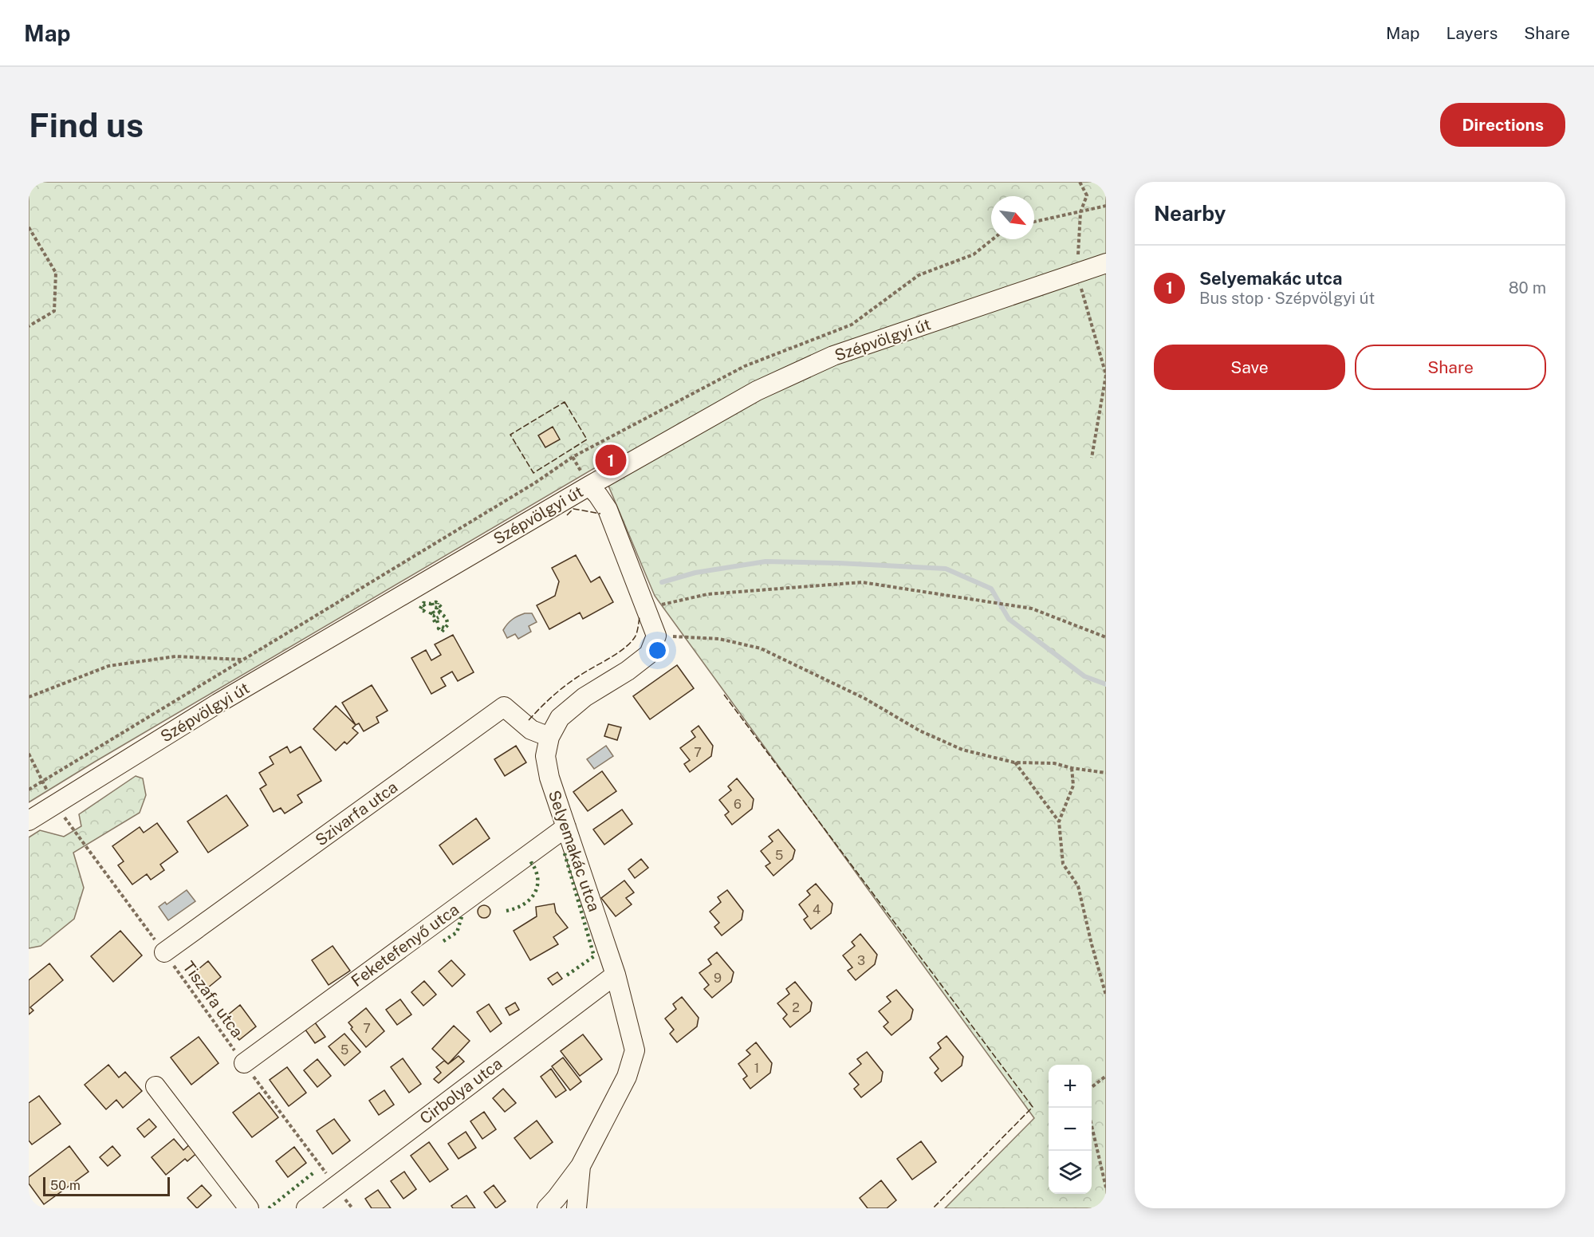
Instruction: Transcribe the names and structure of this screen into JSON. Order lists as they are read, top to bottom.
{
  "streets": {
    "street": [
      "Szépvölgyi út",
      "Szivarfa utca",
      "Selyemakác utca",
      "Feketefenyő utca",
      "Cirbolya utca"
    ],
    "path": ["Tiszafa utca"]
  },
  "crossings": [
    ["Szépvölgyi út", "Tiszafa utca"],
    ["Szivarfa utca", "Selyemakác utca"],
    ["Szivarfa utca", "Tiszafa utca"],
    ["Selyemakác utca", "Feketefenyő utca"],
    ["Selyemakác utca", "Cirbolya utca"],
    ["Feketefenyő utca", "Tiszafa utca"],
    ["Tiszafa utca", "Cirbolya utca"]
  ],
  "house_numbers": [
    "7",
    "6",
    "5",
    "4",
    "3",
    "9",
    "2",
    "7",
    "5",
    "1"
  ],
  "scale_bar": "50 m",
  "north": "bottom right",
  "page": {
    "header": "Map",
    "nav": ["Map", "Layers", "Share"],
    "buttons": [
      "Directions",
      ["Save", "Share"]
    ],
    "title": "Find us",
    "heading": "Nearby",
    "list": [
      {
        "mark": "1",
        "name": "Selyemakác utca",
        "note": "Bus stop · Szépvölgyi út",
        "value": "80 m"
      }
    ],
    "pins": "1",
    "map_buttons": ["+", "−"],
    "scale": "50 m"
  }
}
